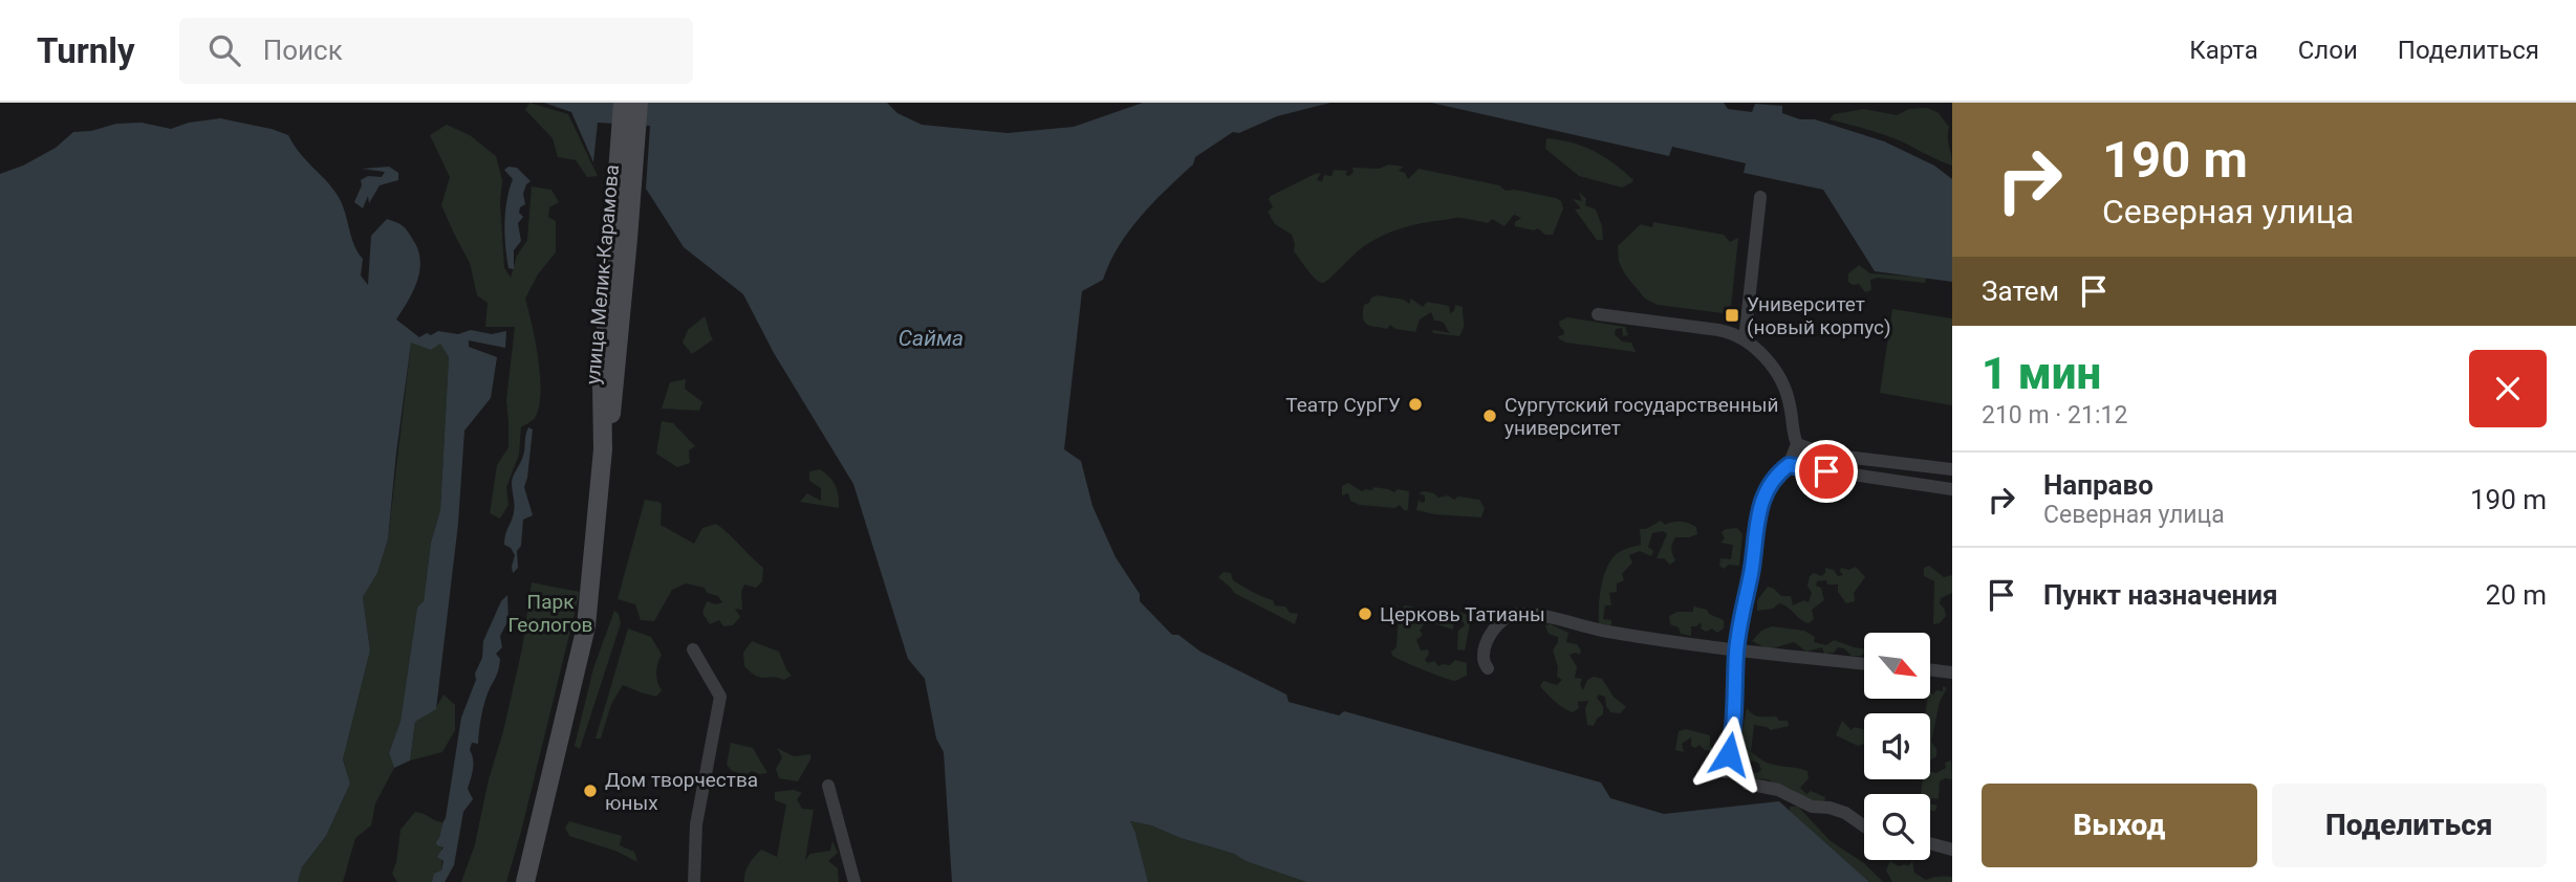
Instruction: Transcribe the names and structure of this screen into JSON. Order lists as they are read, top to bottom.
{
  "streets": {
    "main road": ["улица Мелик-Карамова"]
  },
  "water": ["Сайма"],
  "parks": ["Парк Геологов"],
  "places": {
    "transit": ["Университет (новый корпус)"],
    "other": [
      "Театр СурГУ",
      "Сургутский государственный университет",
      "Церковь Татианы",
      "Дом творчества юных"
    ]
  },
  "north": "bottom right",
  "page": {
    "header": "Turnly",
    "search": "Поиск",
    "nav": ["Карта", "Слои", "Поделиться"],
    "turn": ["190 m", "Северная улица"],
    "then": "Затем",
    "heading": ["1 мин", "210 m · 21:12"],
    "list": [
      {
        "name": "Направо",
        "note": "Северная улица",
        "value": "190 m"
      },
      {
        "name": "Пункт назначения",
        "value": "20 m"
      }
    ],
    "buttons": ["Выход", "Поделиться"]
  }
}
